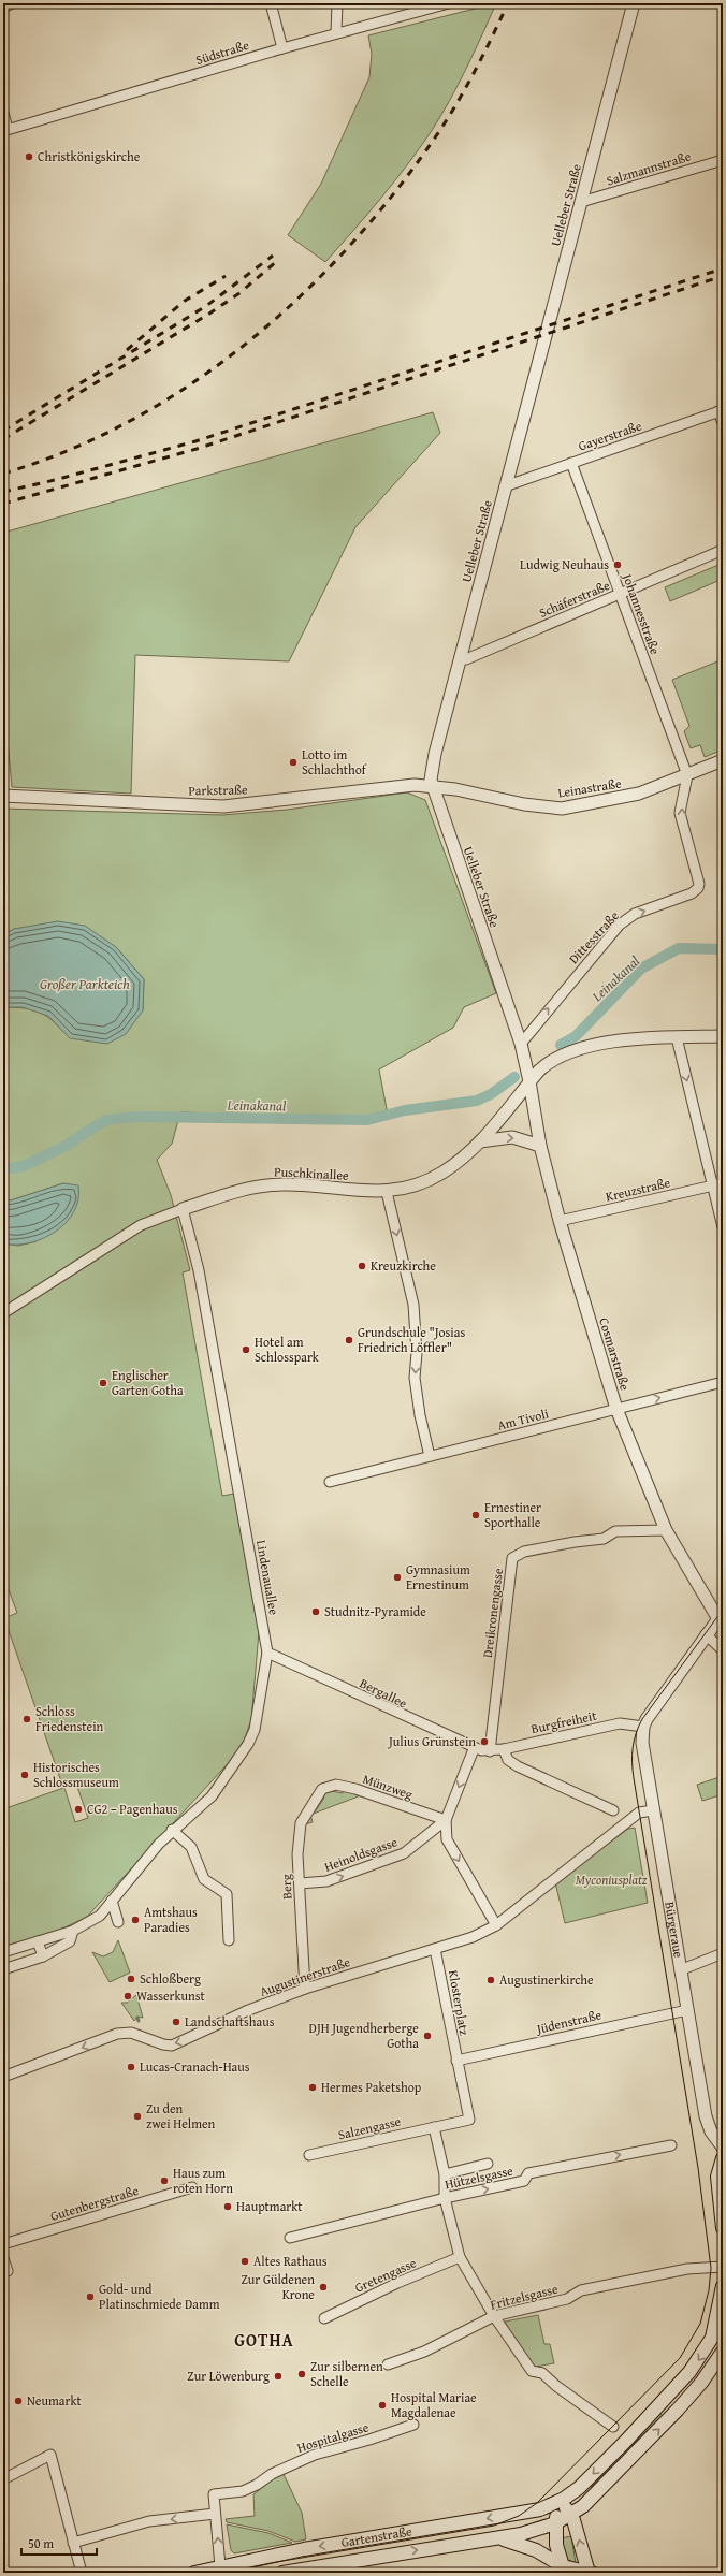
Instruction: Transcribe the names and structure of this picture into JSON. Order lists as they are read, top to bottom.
{
  "streets": {
    "main road": ["Gartenstraße"],
    "street": [
      "Südstraße",
      "Salzmannstraße",
      "Uelleber Straße",
      "Gayerstraße",
      "Schäferstraße",
      "Johannesstraße",
      "Leinastraße",
      "Parkstraße",
      "Dittesstraße",
      "Puschkinallee",
      "Kreuzstraße",
      "Cosmarstraße",
      "Am Tivoli",
      "Lindenauallee",
      "Dreikronengasse",
      "Bergallee",
      "Burgfreiheit",
      "Münzweg",
      "Heinoldsgasse",
      "Berg",
      "Bürgeraue",
      "Augustinerstraße",
      "Klosterplatz",
      "Jüdenstraße",
      "Salzengasse",
      "Hützelsgasse",
      "Gutenbergstraße",
      "Gretengasse",
      "Fritzelsgasse",
      "Hospitalgasse"
    ]
  },
  "crossings": [
    ["Salzmannstraße", "Uelleber Straße"],
    ["Uelleber Straße", "Gayerstraße"],
    ["Uelleber Straße", "Schäferstraße"],
    ["Uelleber Straße", "Leinastraße"],
    ["Uelleber Straße", "Parkstraße"],
    ["Uelleber Straße", "Dittesstraße"],
    ["Uelleber Straße", "Puschkinallee"],
    ["Uelleber Straße", "Cosmarstraße"],
    ["Gayerstraße", "Johannesstraße"],
    ["Schäferstraße", "Johannesstraße"],
    ["Johannesstraße", "Leinastraße"],
    ["Johannesstraße", "Dittesstraße"],
    ["Leinastraße", "Parkstraße"],
    ["Leinastraße", "Dittesstraße"],
    ["Puschkinallee", "Cosmarstraße"],
    ["Puschkinallee", "Lindenauallee"],
    ["Kreuzstraße", "Cosmarstraße"],
    ["Cosmarstraße", "Am Tivoli"],
    ["Cosmarstraße", "Dreikronengasse"],
    ["Lindenauallee", "Bergallee"],
    ["Dreikronengasse", "Bergallee"],
    ["Dreikronengasse", "Burgfreiheit"],
    ["Bergallee", "Burgfreiheit"],
    ["Burgfreiheit", "Bürgeraue"],
    ["Münzweg", "Heinoldsgasse"],
    ["Münzweg", "Berg"],
    ["Heinoldsgasse", "Berg"],
    ["Berg", "Augustinerstraße"],
    ["Bürgeraue", "Jüdenstraße"],
    ["Augustinerstraße", "Klosterplatz"],
    ["Klosterplatz", "Jüdenstraße"],
    ["Klosterplatz", "Salzengasse"]
  ],
  "one_way": [
    "Dittesstraße",
    "Heinoldsgasse",
    "Augustinerstraße",
    "Hützelsgasse"
  ],
  "districts": ["GOTHA"],
  "water": ["Leinakanal", "Großer Parkteich"],
  "parks": ["Myconiusplatz"],
  "places": [
    "Christkönigskirche",
    "Ludwig Neuhaus",
    "Lotto im Schlachthof",
    "Kreuzkirche",
    "Grundschule \"Josias Friedrich Löffler\"",
    "Hotel am Schlosspark",
    "Englischer Garten Gotha",
    "Ernestiner Sporthalle",
    "Gymnasium Ernestinum",
    "Studnitz-Pyramide",
    "Schloss Friedenstein",
    "Julius Grünstein",
    "Historisches Schlossmuseum",
    "CG2 – Pagenhaus",
    "Amtshaus Paradies",
    "Schloßberg",
    "Augustinerkirche",
    "Wasserkunst",
    "Landschaftshaus",
    "DJH Jugendherberge Gotha",
    "Lucas-Cranach-Haus",
    "Hermes Paketshop",
    "Zu den zwei Helmen",
    "Haus zum roten Horn",
    "Hauptmarkt",
    "Altes Rathaus",
    "Zur Güldenen Krone",
    "Gold- und Platinschmiede Damm",
    "Zur silbernen Schelle",
    "Zur Löwenburg",
    "Neumarkt",
    "Hospital Mariae Magdalenae"
  ],
  "scale_bar": "50 m"
}
